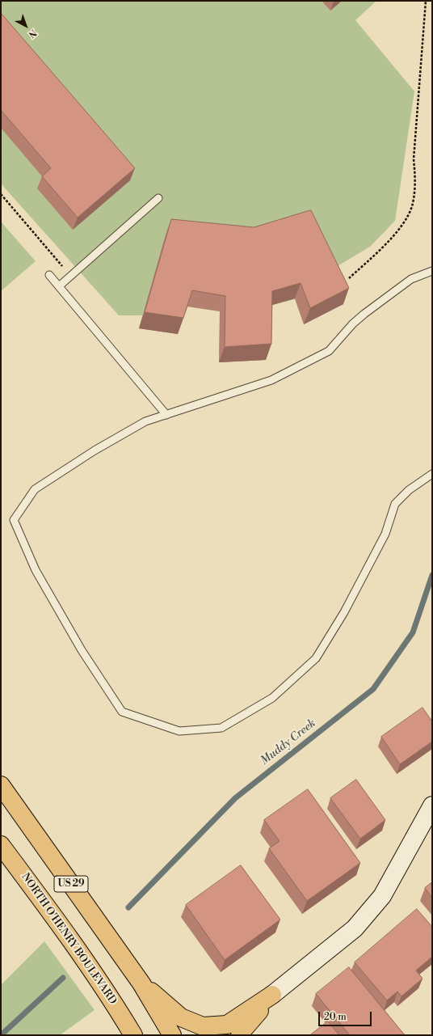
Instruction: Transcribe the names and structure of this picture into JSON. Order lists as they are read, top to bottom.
{
  "streets": {
    "highway": ["US 29", "NORTH O'HENRY BOULEVARD"]
  },
  "water": ["Muddy Creek"],
  "scale_bar": "20 m",
  "north": "bottom right"
}
